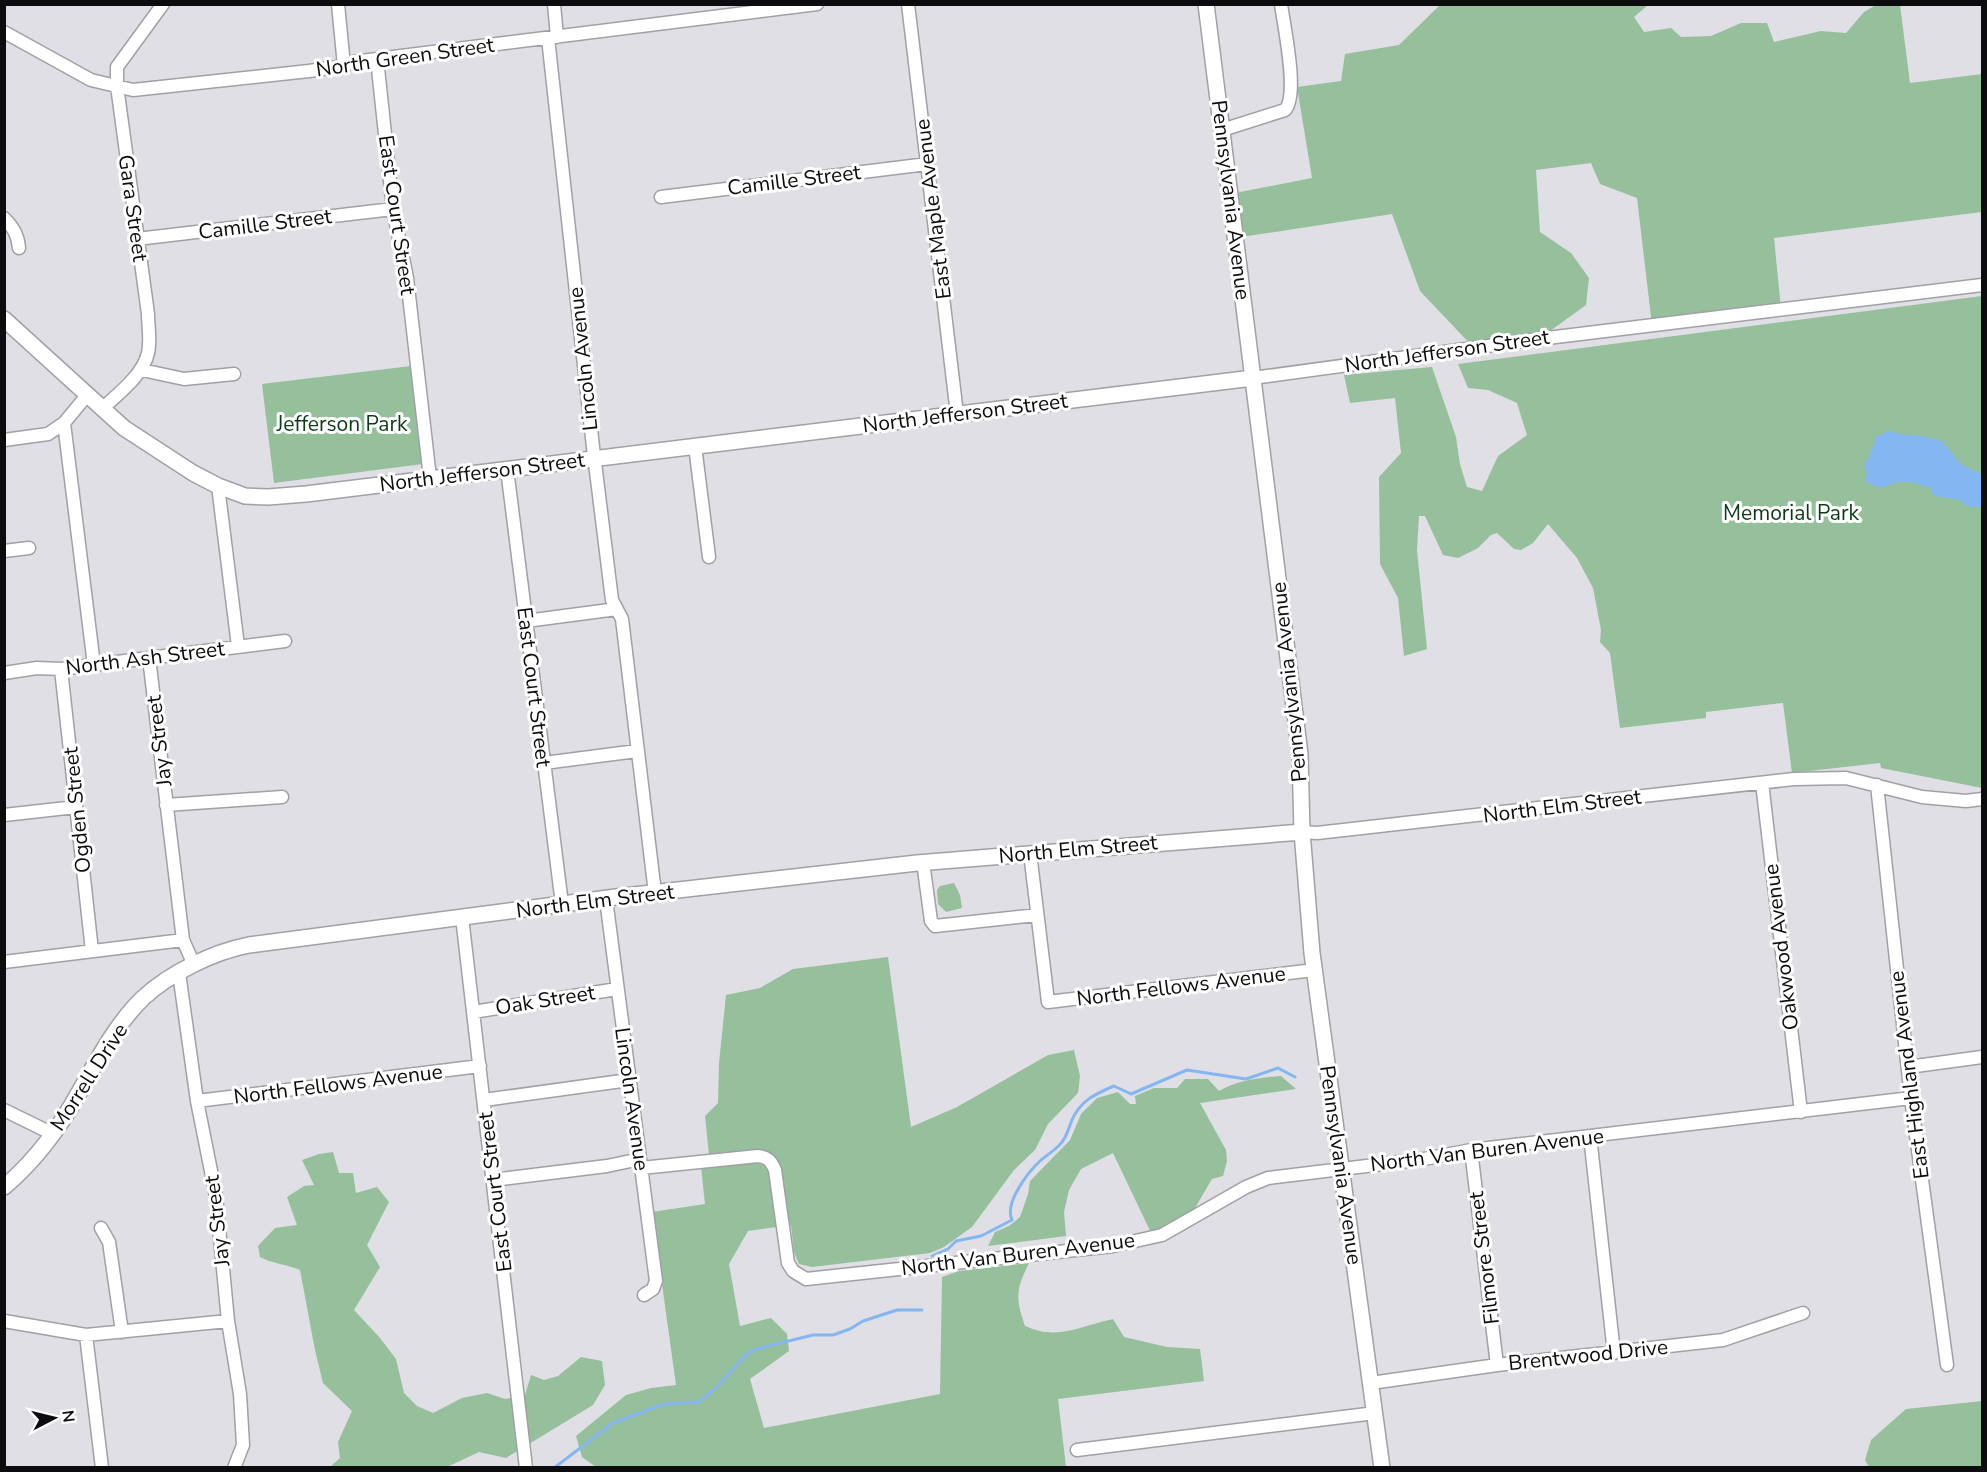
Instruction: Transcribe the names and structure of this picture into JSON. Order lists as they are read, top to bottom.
{
  "streets": {
    "main road": [
      "Pennsylvania Avenue",
      "North Jefferson Street",
      "North Elm Street",
      "Morrell Drive"
    ],
    "street": [
      "North Green Street",
      "Camille Street",
      "Gara Street",
      "East Maple Avenue",
      "East Court Street",
      "Lincoln Avenue",
      "North Ash Street",
      "Jay Street",
      "Ogden Street",
      "Oakwood Avenue",
      "North Fellows Avenue",
      "Oak Street",
      "East Highland Avenue",
      "North Van Buren Avenue",
      "Filmore Street",
      "Brentwood Drive"
    ]
  },
  "crossings": [
    ["North Green Street", "Gara Street"],
    ["North Green Street", "East Court Street"],
    ["North Green Street", "Lincoln Avenue"],
    ["Camille Street", "Gara Street"],
    ["Camille Street", "East Maple Avenue"],
    ["Camille Street", "East Court Street"],
    ["Pennsylvania Avenue", "North Jefferson Street"],
    ["Pennsylvania Avenue", "North Elm Street"],
    ["Pennsylvania Avenue", "North Fellows Avenue"],
    ["Pennsylvania Avenue", "North Van Buren Avenue"],
    ["Pennsylvania Avenue", "Brentwood Drive"],
    ["East Maple Avenue", "North Jefferson Street"],
    ["East Court Street", "North Jefferson Street"],
    ["East Court Street", "North Elm Street"],
    ["East Court Street", "North Fellows Avenue"],
    ["East Court Street", "Oak Street"],
    ["North Jefferson Street", "Lincoln Avenue"],
    ["Lincoln Avenue", "North Elm Street"],
    ["Lincoln Avenue", "Oak Street"],
    ["Lincoln Avenue", "North Van Buren Avenue"],
    ["North Ash Street", "Jay Street"],
    ["North Ash Street", "Ogden Street"],
    ["Jay Street", "North Elm Street"],
    ["Jay Street", "North Fellows Avenue"],
    ["Jay Street", "Morrell Drive"],
    ["North Elm Street", "Oakwood Avenue"],
    ["North Elm Street", "East Highland Avenue"],
    ["North Elm Street", "Morrell Drive"],
    ["Oakwood Avenue", "North Van Buren Avenue"],
    ["East Highland Avenue", "North Van Buren Avenue"],
    ["North Van Buren Avenue", "Filmore Street"],
    ["Filmore Street", "Brentwood Drive"]
  ],
  "parks": ["Jefferson Park", "Memorial Park"],
  "north": "right"
}
